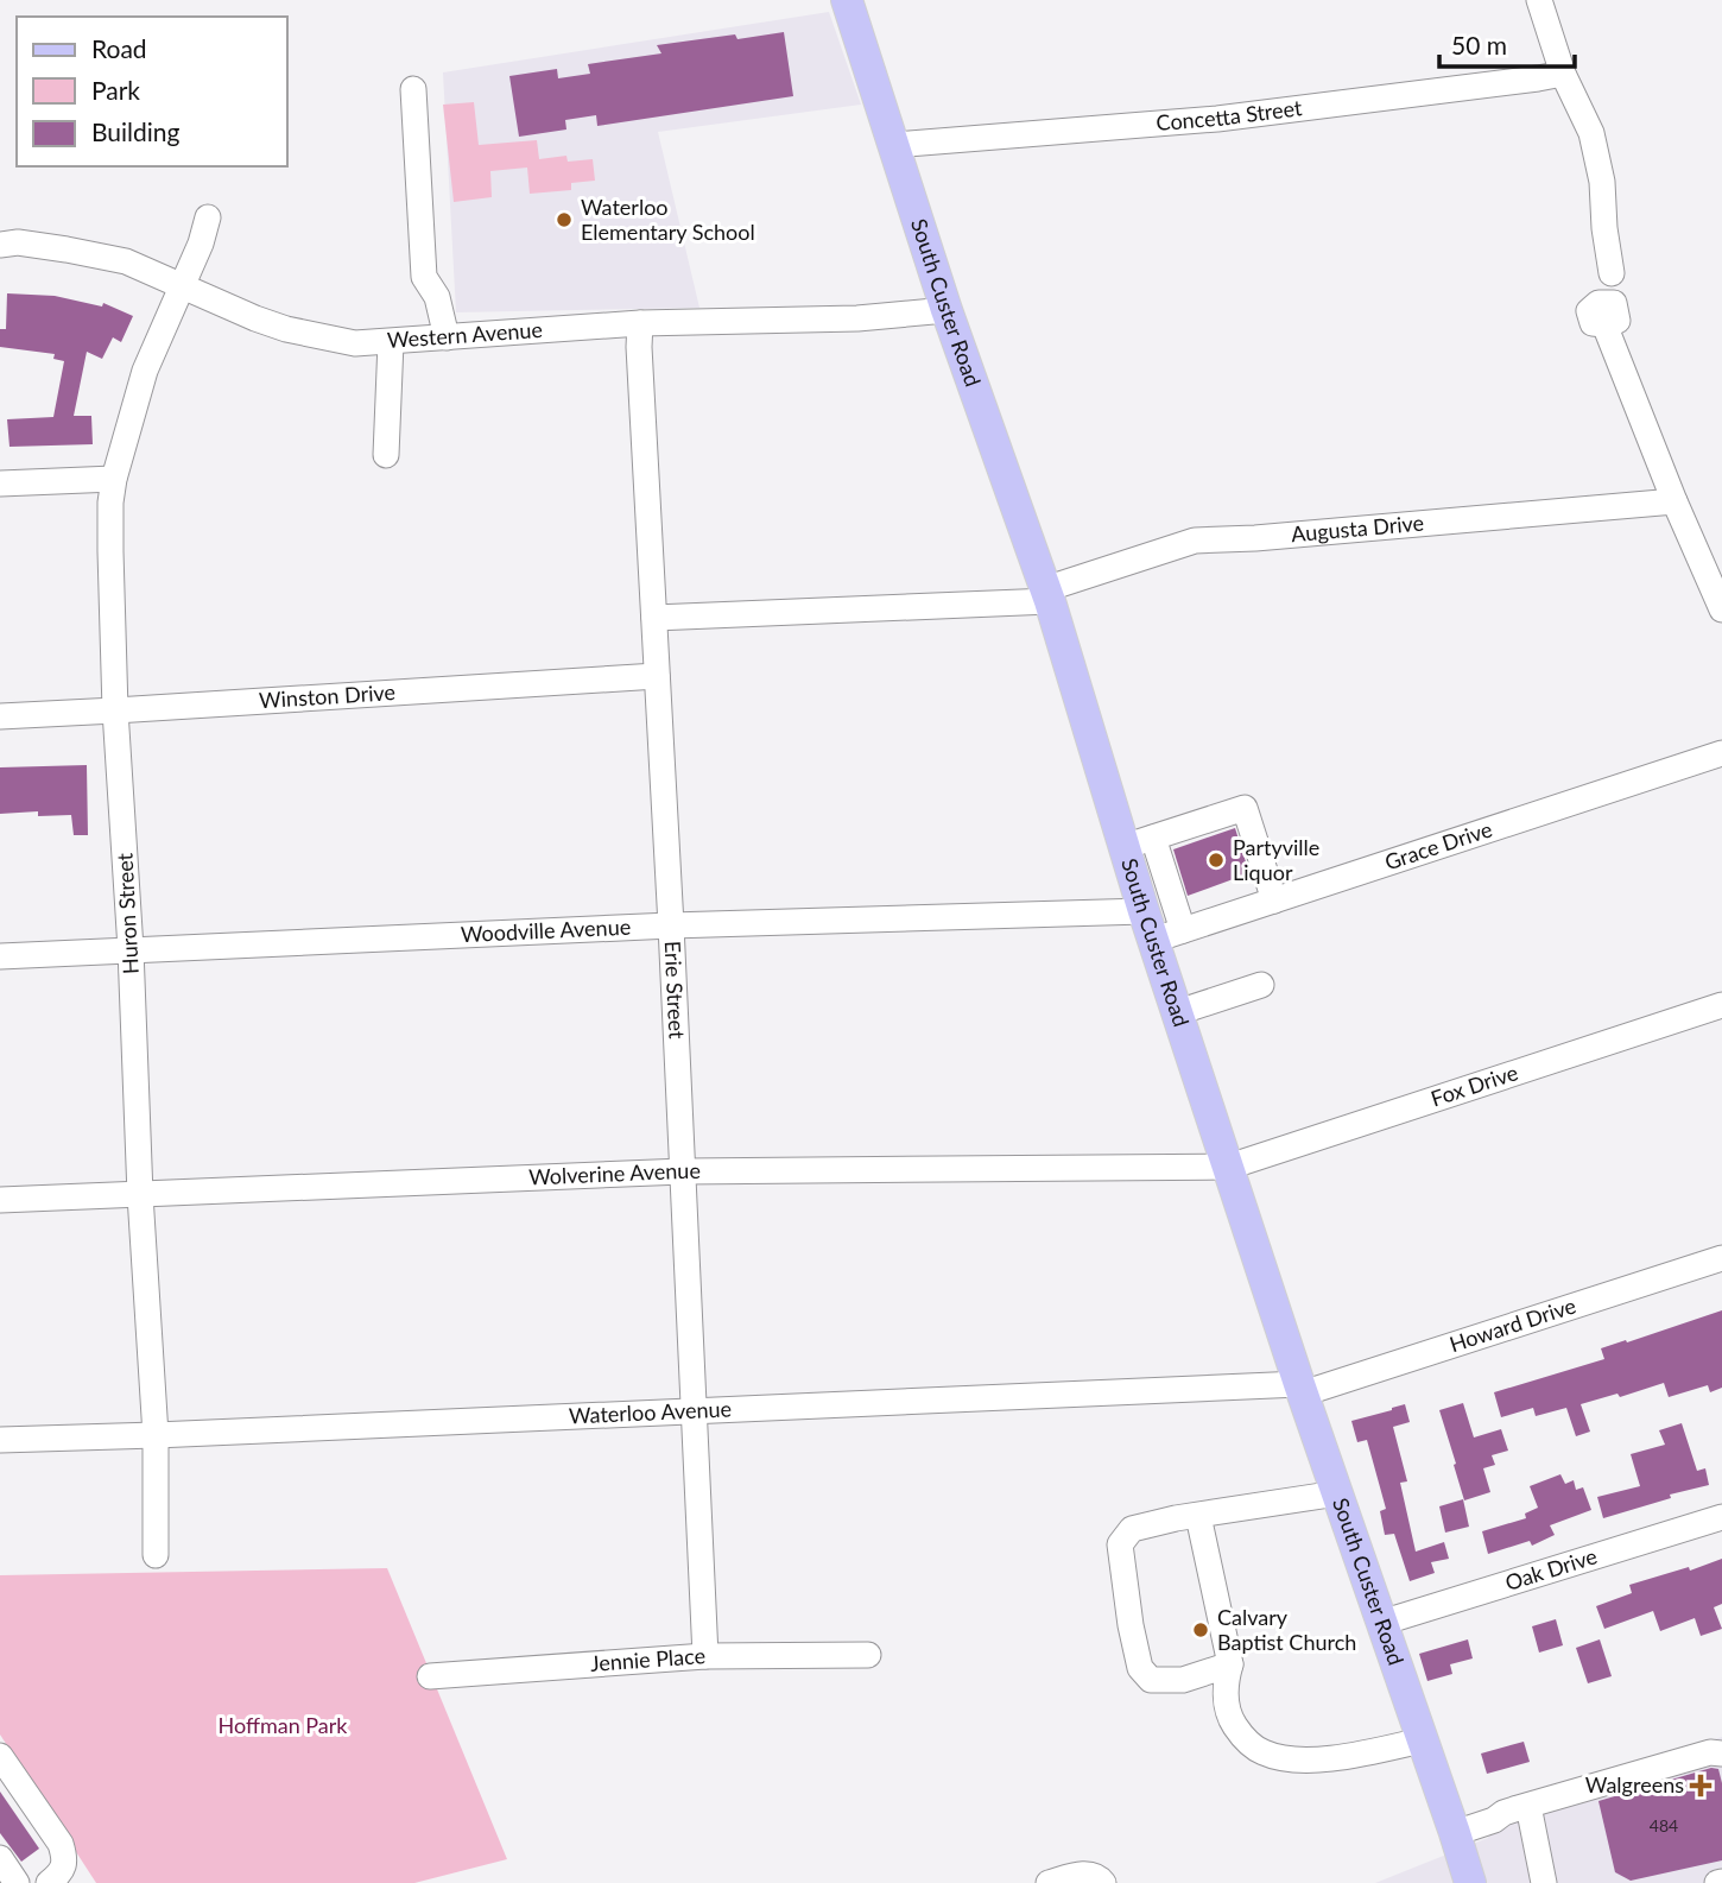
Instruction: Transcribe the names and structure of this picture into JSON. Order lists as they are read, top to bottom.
{
  "streets": {
    "main road": ["South Custer Road"],
    "street": [
      "Concetta Street",
      "Western Avenue",
      "Augusta Drive",
      "Winston Drive",
      "Grace Drive",
      "Huron Street",
      "Woodville Avenue",
      "Erie Street",
      "Fox Drive",
      "Wolverine Avenue",
      "Howard Drive",
      "Waterloo Avenue",
      "Oak Drive",
      "Jennie Place"
    ]
  },
  "crossings": [
    ["Concetta Street", "South Custer Road"],
    ["South Custer Road", "Western Avenue"],
    ["South Custer Road", "Augusta Drive"],
    ["South Custer Road", "Grace Drive"],
    ["South Custer Road", "Woodville Avenue"],
    ["South Custer Road", "Fox Drive"],
    ["South Custer Road", "Wolverine Avenue"],
    ["South Custer Road", "Howard Drive"],
    ["South Custer Road", "Waterloo Avenue"],
    ["South Custer Road", "Oak Drive"],
    ["Western Avenue", "Huron Street"],
    ["Western Avenue", "Erie Street"],
    ["Winston Drive", "Huron Street"],
    ["Winston Drive", "Erie Street"],
    ["Grace Drive", "Woodville Avenue"],
    ["Huron Street", "Woodville Avenue"],
    ["Huron Street", "Wolverine Avenue"],
    ["Huron Street", "Waterloo Avenue"],
    ["Woodville Avenue", "Erie Street"],
    ["Erie Street", "Wolverine Avenue"],
    ["Erie Street", "Waterloo Avenue"],
    ["Erie Street", "Jennie Place"],
    ["Fox Drive", "Wolverine Avenue"],
    ["Howard Drive", "Waterloo Avenue"]
  ],
  "parks": ["Hoffman Park"],
  "places": {
    "other": ["Waterloo Elementary School", "Partyville Liquor", "Calvary Baptist Church"],
    "health": ["Walgreens"]
  },
  "house_numbers": ["484"],
  "legend": ["Road", "Park", "Building"],
  "scale_bar": "50 m"
}
